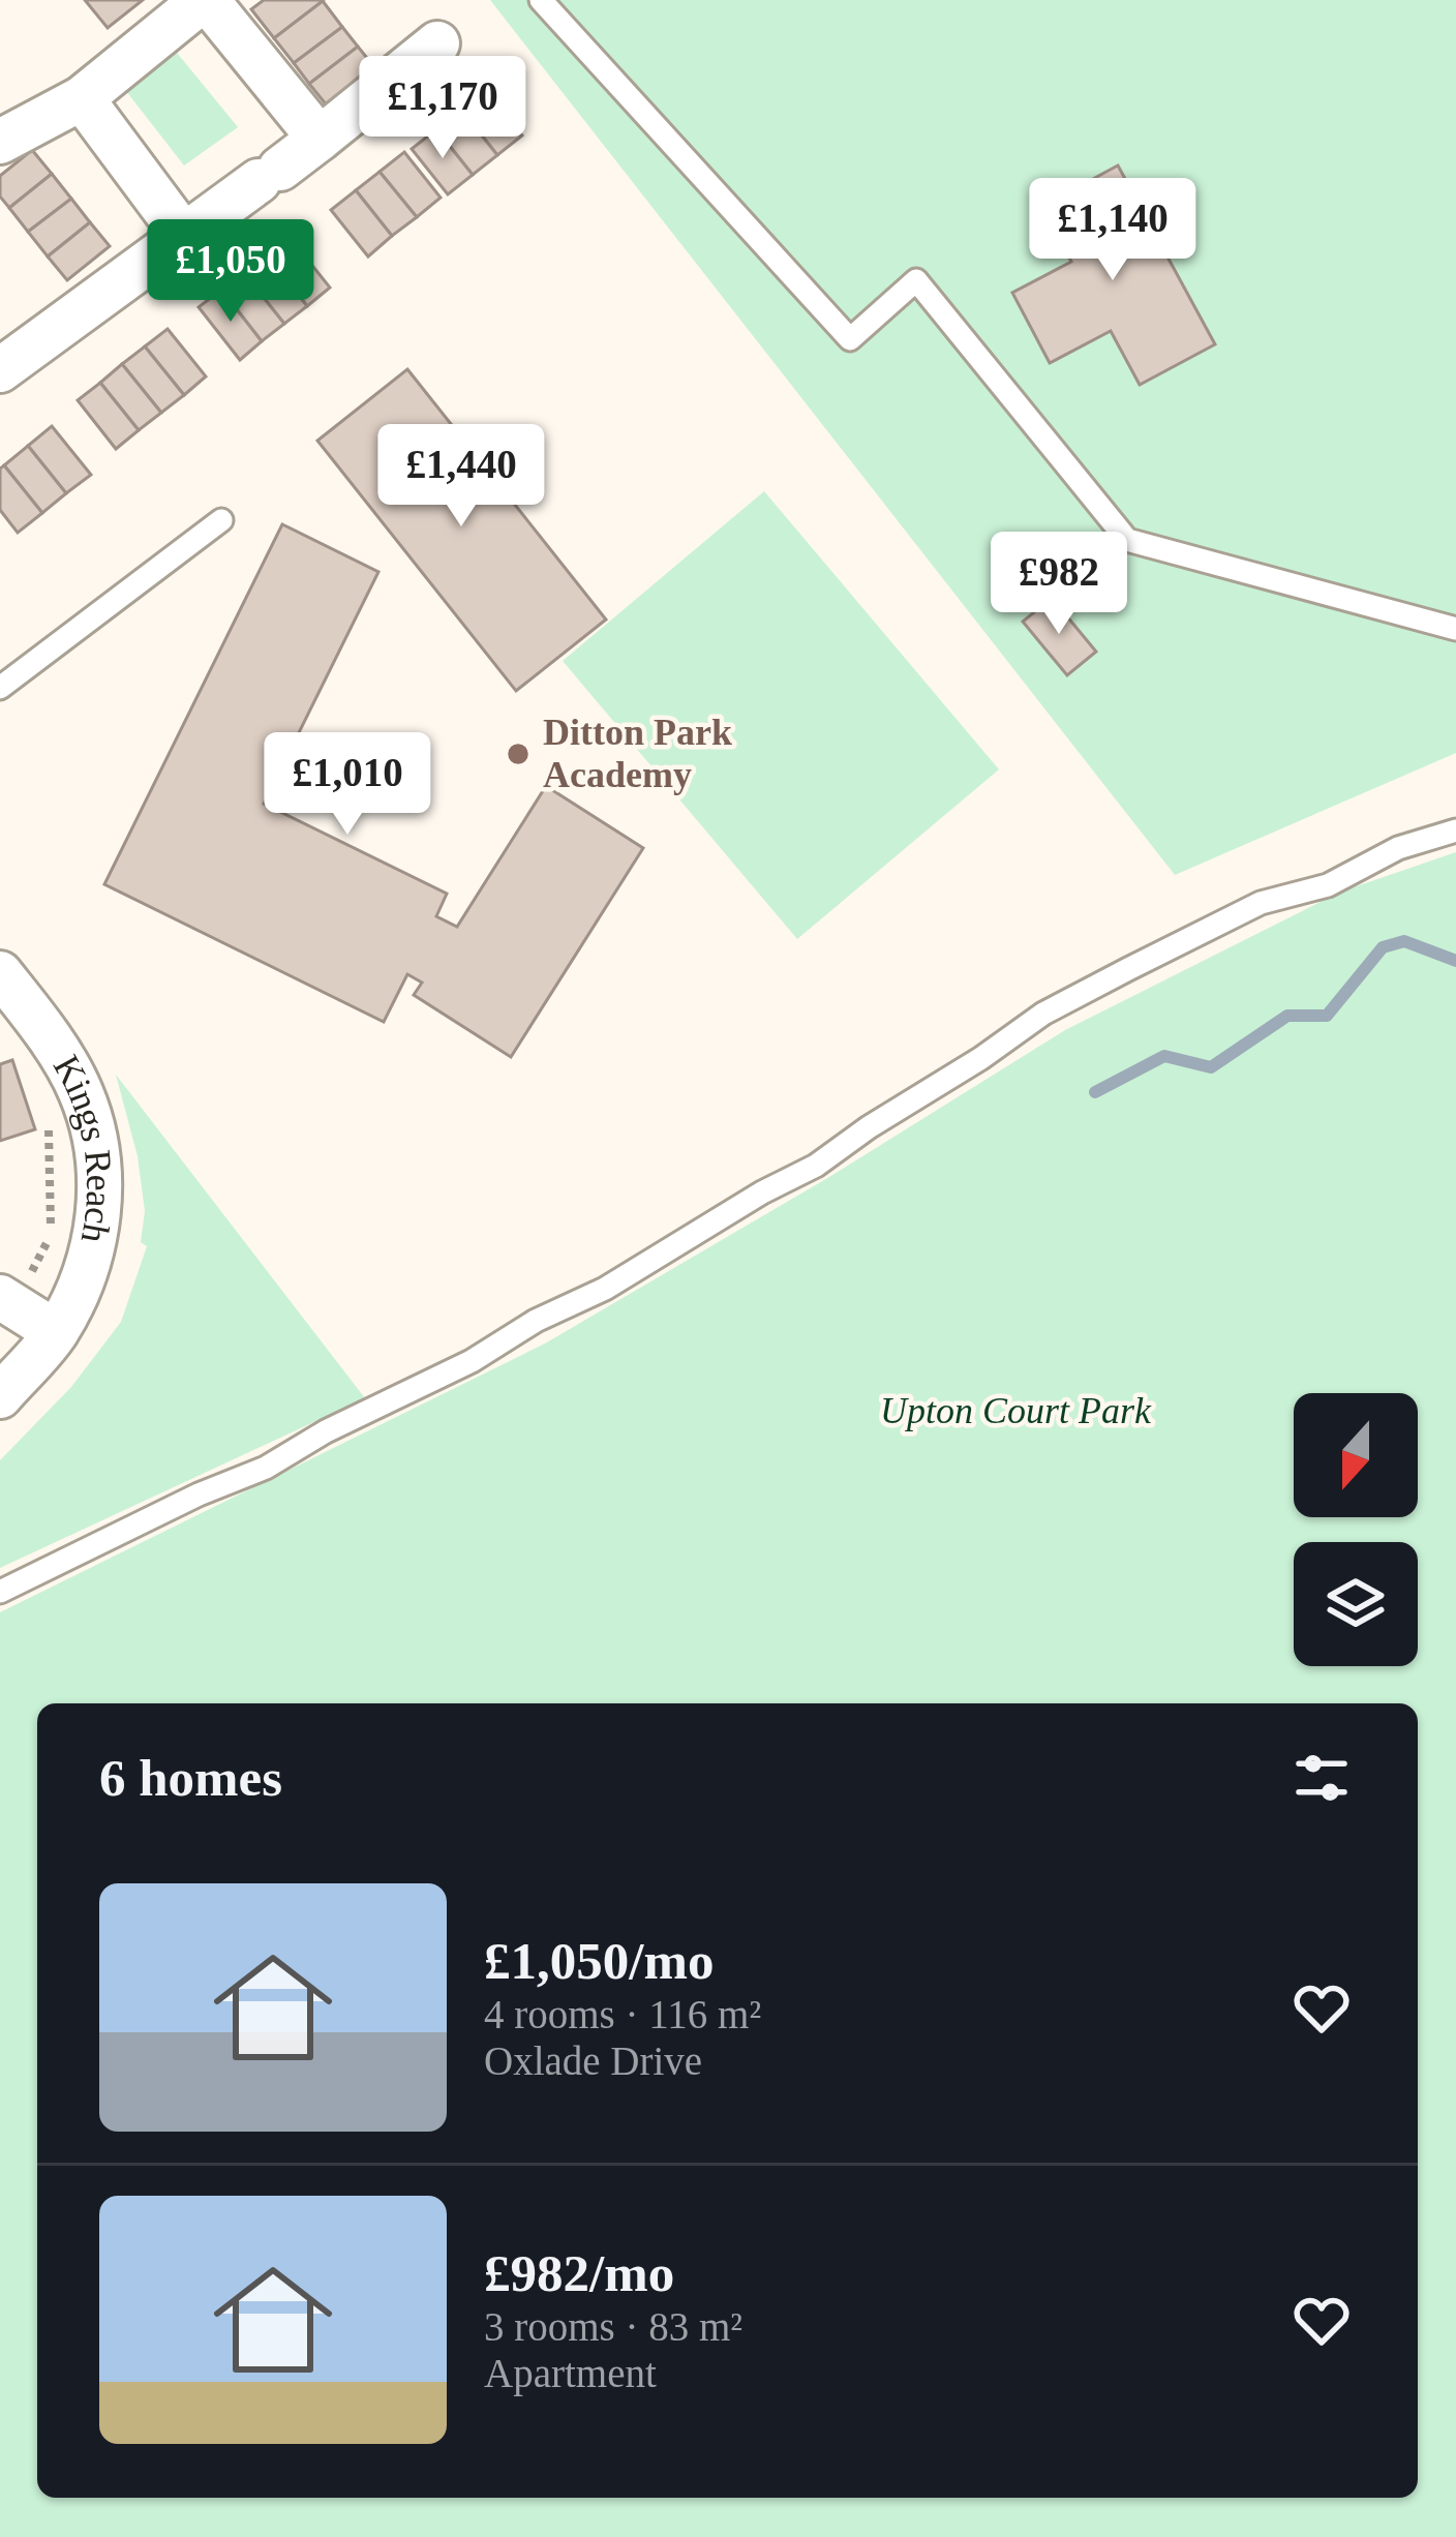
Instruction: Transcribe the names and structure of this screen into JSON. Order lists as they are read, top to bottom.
{
  "streets": {
    "street": ["Kings Reach"]
  },
  "parks": ["Upton Court Park"],
  "places": ["Ditton Park Academy"],
  "north": "bottom",
  "page": {
    "price": [
      "£1,170",
      "£1,140",
      "£1,050",
      "£1,440",
      "£982",
      "£1,010"
    ],
    "heading": "6 homes",
    "list": [
      {
        "name": "£1,050/mo",
        "note": "4 rooms · 116 m² · Oxlade Drive"
      },
      {
        "name": "£982/mo",
        "note": "3 rooms · 83 m² · Apartment"
      }
    ]
  }
}
